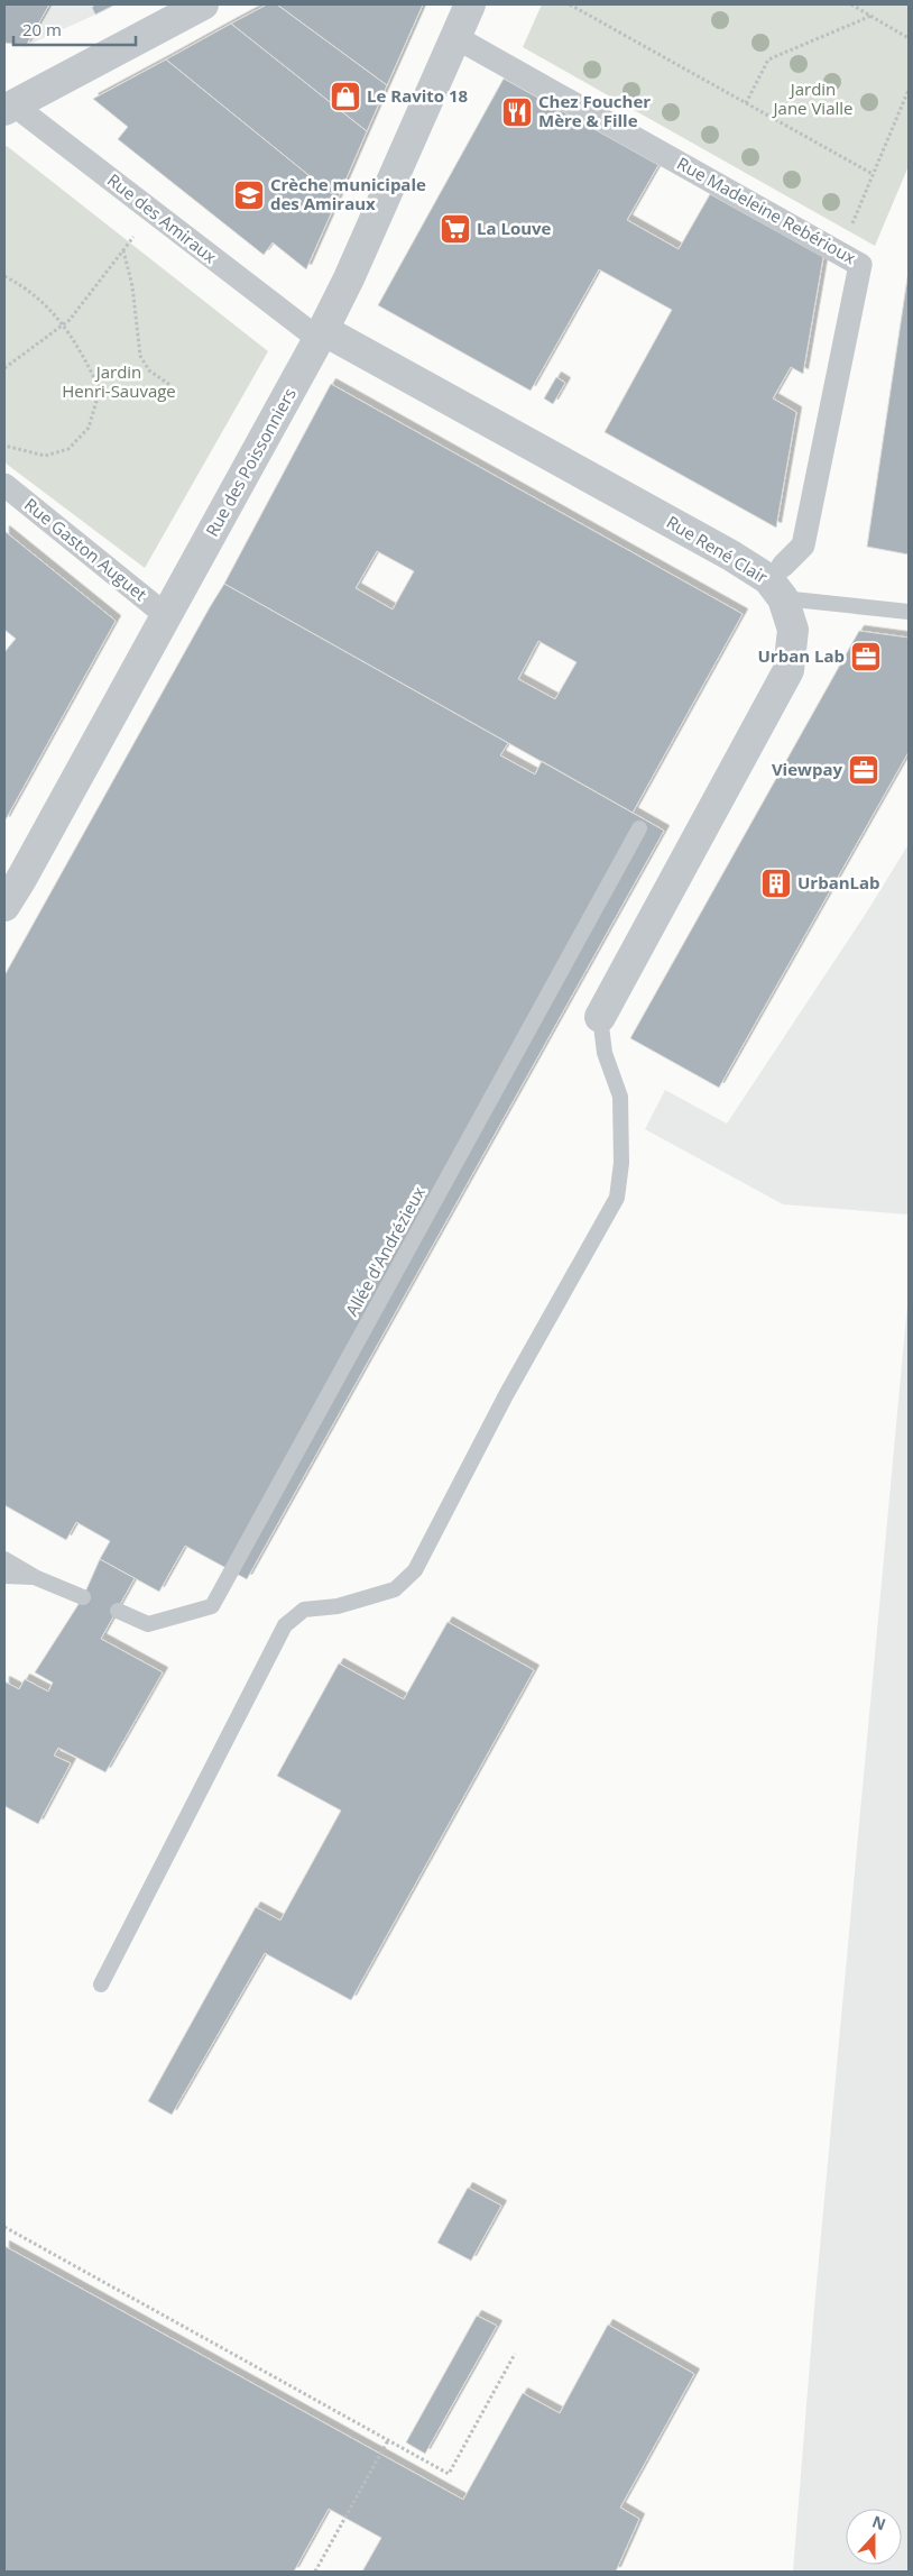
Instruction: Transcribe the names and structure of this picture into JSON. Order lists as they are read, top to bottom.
{
  "streets": {
    "street": [
      "Rue Madeleine Rebérioux",
      "Rue des Amiraux",
      "Rue des Poissonniers",
      "Rue Gaston Auguet",
      "Rue René Clair"
    ],
    "lane": ["Allée d'Andrézieux"]
  },
  "crossings": [
    ["Rue Madeleine Rebérioux", "Rue des Poissonniers"],
    ["Rue des Amiraux", "Rue des Poissonniers"],
    ["Rue des Amiraux", "Rue René Clair"],
    ["Rue des Poissonniers", "Rue Gaston Auguet"],
    ["Rue des Poissonniers", "Rue René Clair"]
  ],
  "parks": ["Jardin Jane Vialle", "Jardin Henri-Sauvage"],
  "places": {
    "shop": ["Le Ravito 18"],
    "restaurant": ["Chez Foucher Mère & Fille"],
    "school or university": ["Crèche municipale des Amiraux"],
    "supermarket": ["La Louve"],
    "office": ["Urban Lab", "Viewpay"],
    "building": ["UrbanLab"]
  },
  "scale_bar": "20 m",
  "north": "top"
}
